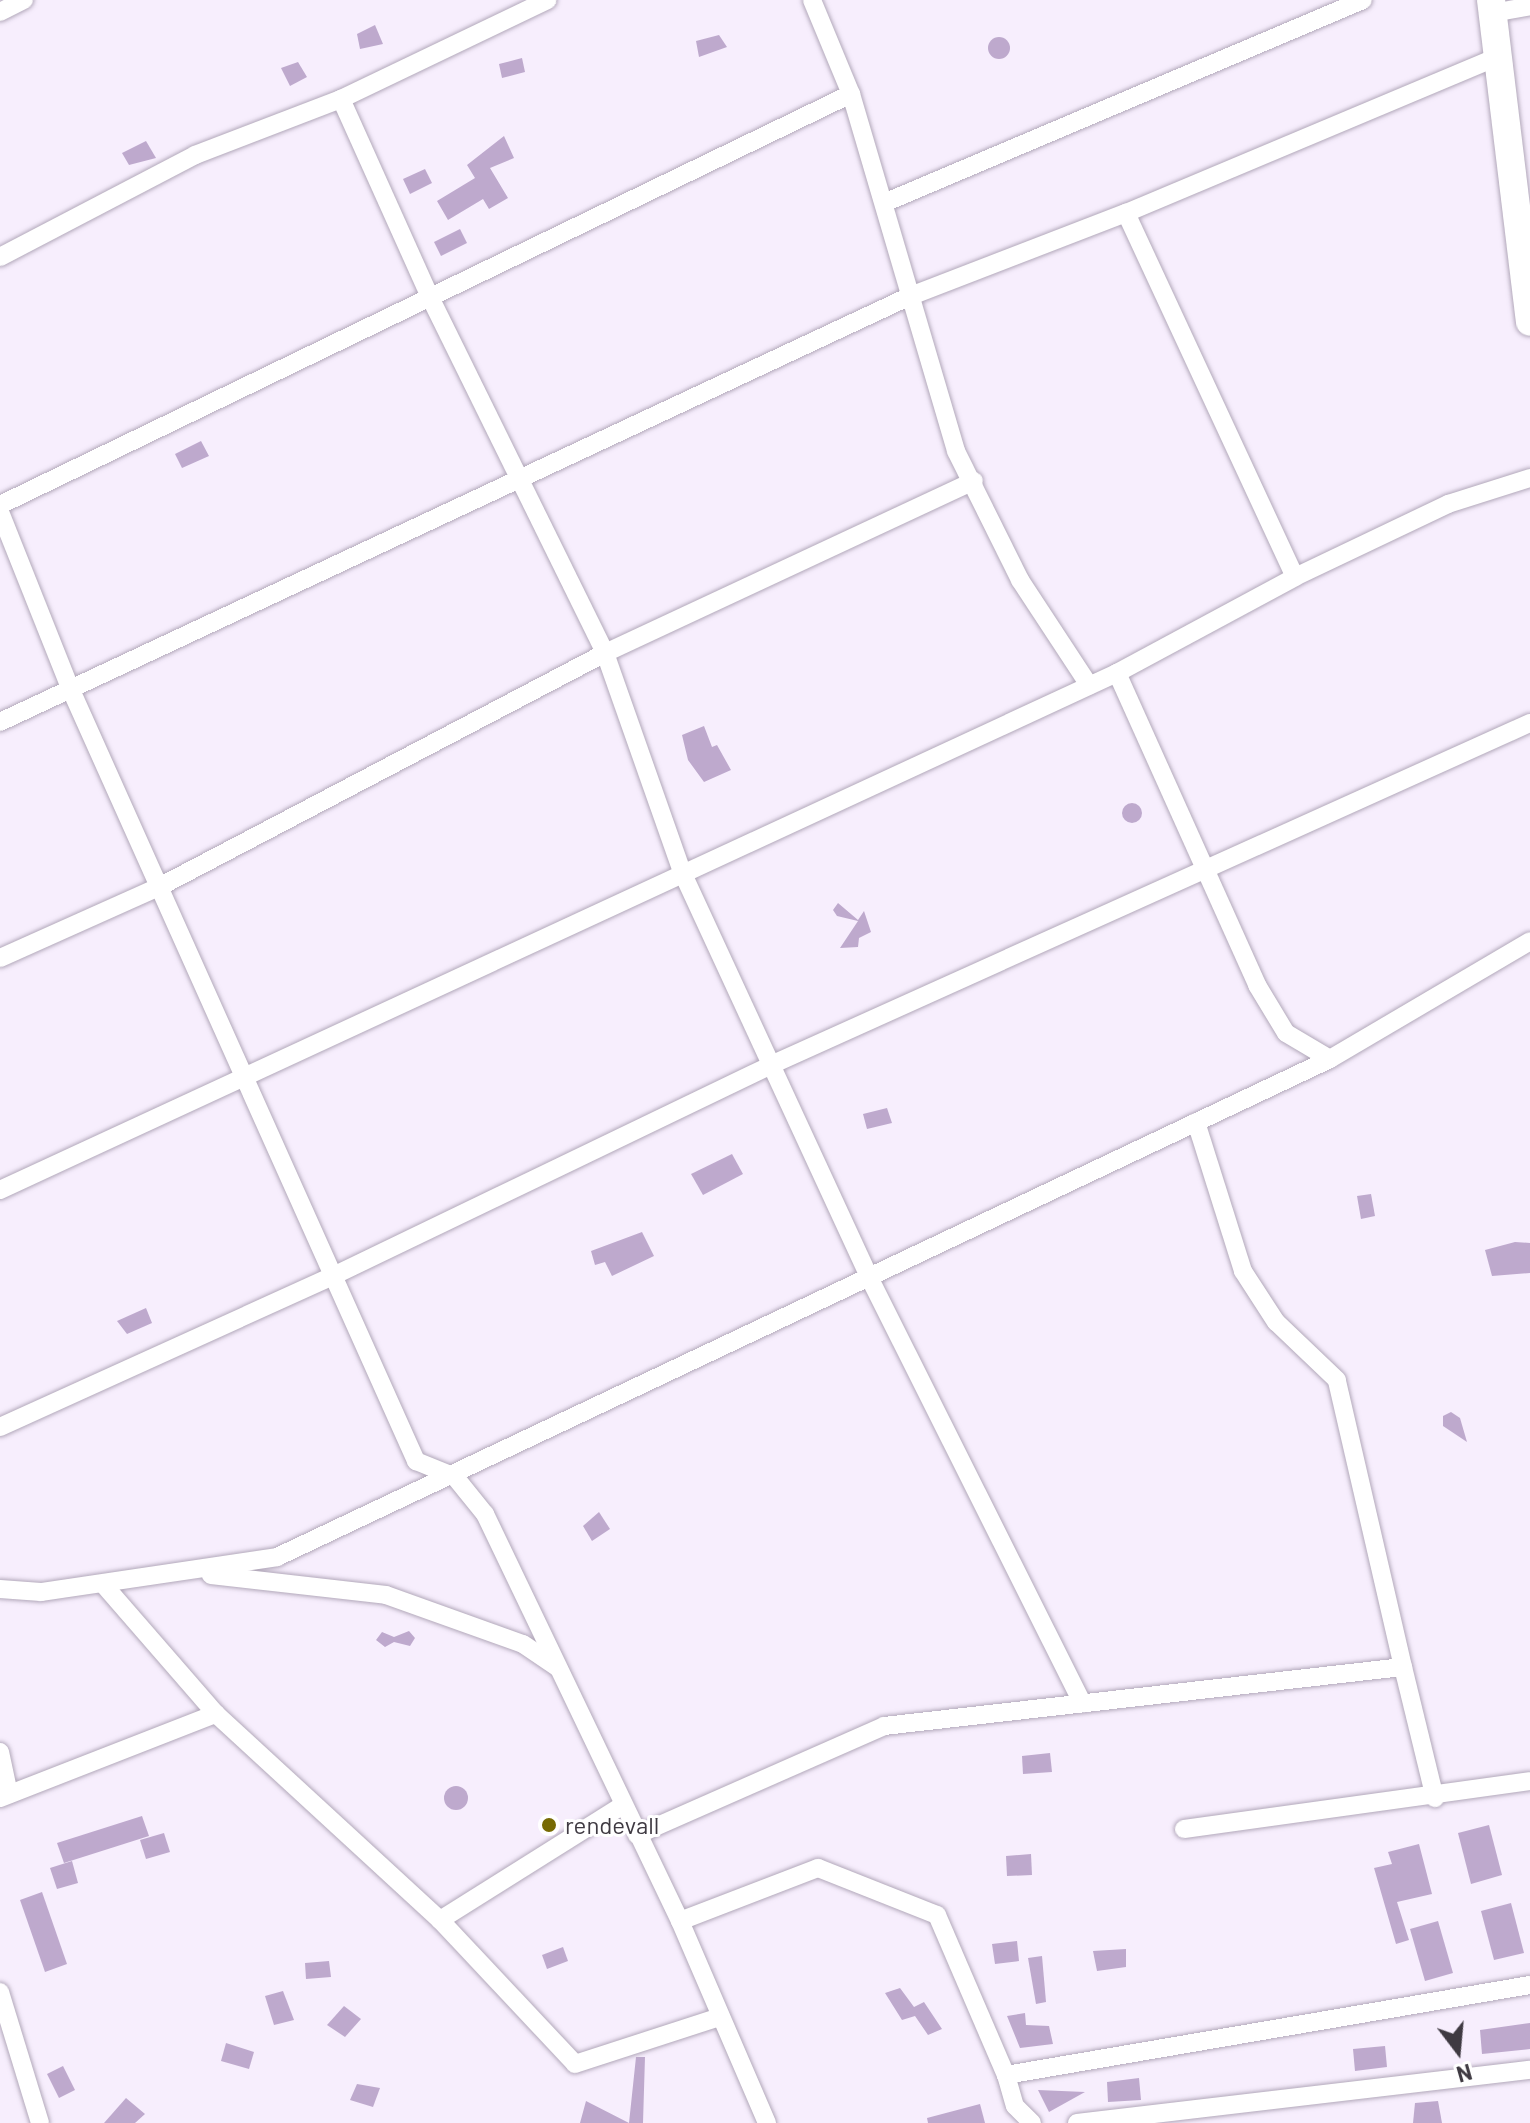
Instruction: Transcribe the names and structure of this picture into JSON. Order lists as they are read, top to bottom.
{
  "places": ["rendevall"],
  "north": "bottom"
}
